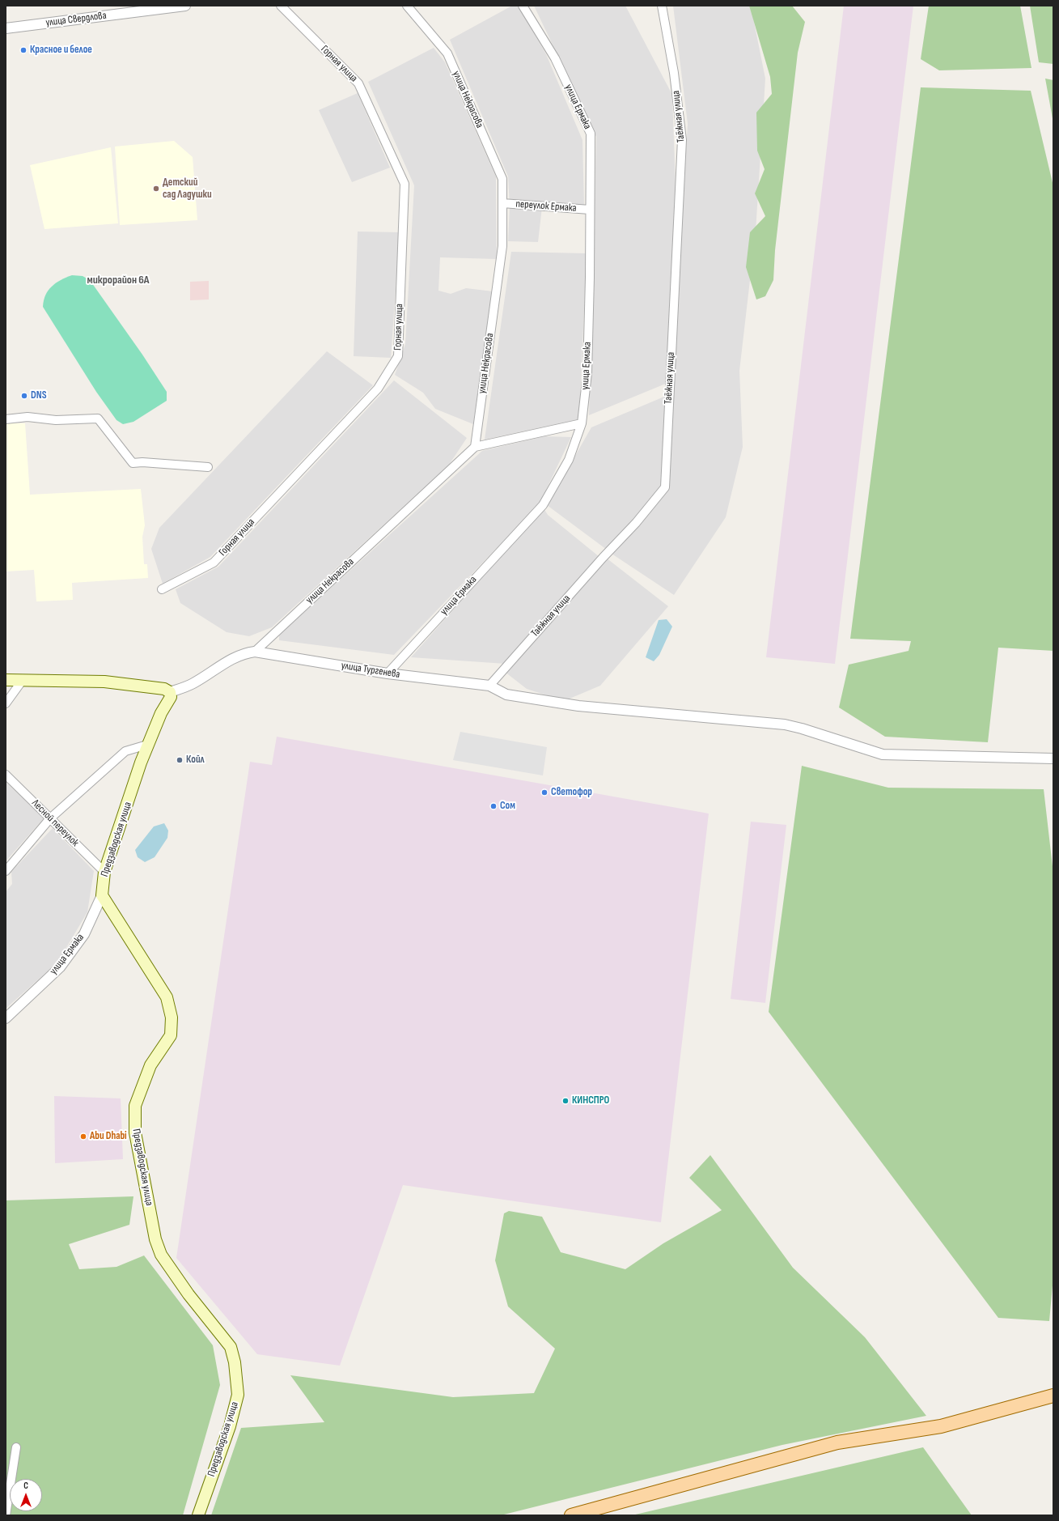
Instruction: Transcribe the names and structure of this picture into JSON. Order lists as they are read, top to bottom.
{
  "streets": {
    "main road": ["Предзаводская улица"],
    "street": [
      "улица Свердлова",
      "Горная улица",
      "улица Некрасова",
      "улица Ермака",
      "Таёжная улица",
      "переулок Ермака",
      "улица Тургенева",
      "Лесной переулок"
    ]
  },
  "crossings": [
    ["улица Некрасова", "переулок Ермака"],
    ["улица Некрасова", "улица Тургенева"],
    ["улица Ермака", "переулок Ермака"],
    ["улица Ермака", "улица Тургенева"],
    ["улица Ермака", "Предзаводская улица"],
    ["Таёжная улица", "улица Тургенева"],
    ["улица Тургенева", "Предзаводская улица"],
    ["Лесной переулок", "Предзаводская улица"]
  ],
  "districts": ["микрорайон 6А"],
  "places": [
    "Красное и белое",
    "Детский сад Ладушки",
    "DNS",
    "Койл",
    "Светофор",
    "Сом",
    "КИНСПРО",
    "Abu Dhabi"
  ],
  "north": "top"
}
